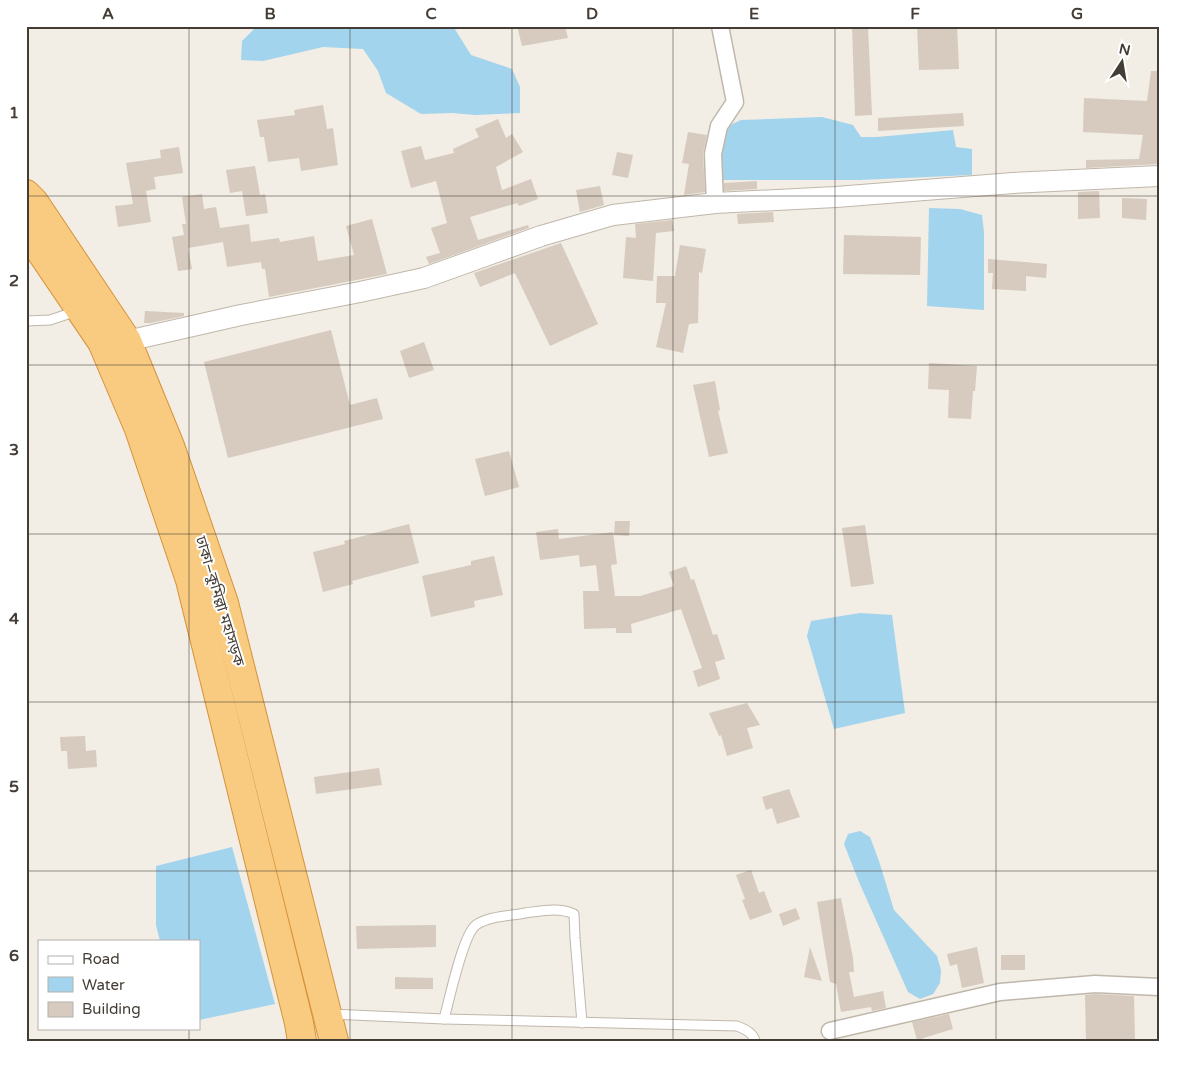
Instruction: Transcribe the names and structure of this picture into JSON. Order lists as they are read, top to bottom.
{
  "streets": {
    "highway": ["ঢাকা–কুমিল্লা মহাসড়ক"]
  },
  "legend": ["Road", "Water", "Building"],
  "north": "top",
  "grid": {
    "columns": [
      "A",
      "B",
      "C",
      "D",
      "E",
      "F",
      "G"
    ],
    "rows": [
      "1",
      "2",
      "3",
      "4",
      "5",
      "6"
    ]
  }
}
